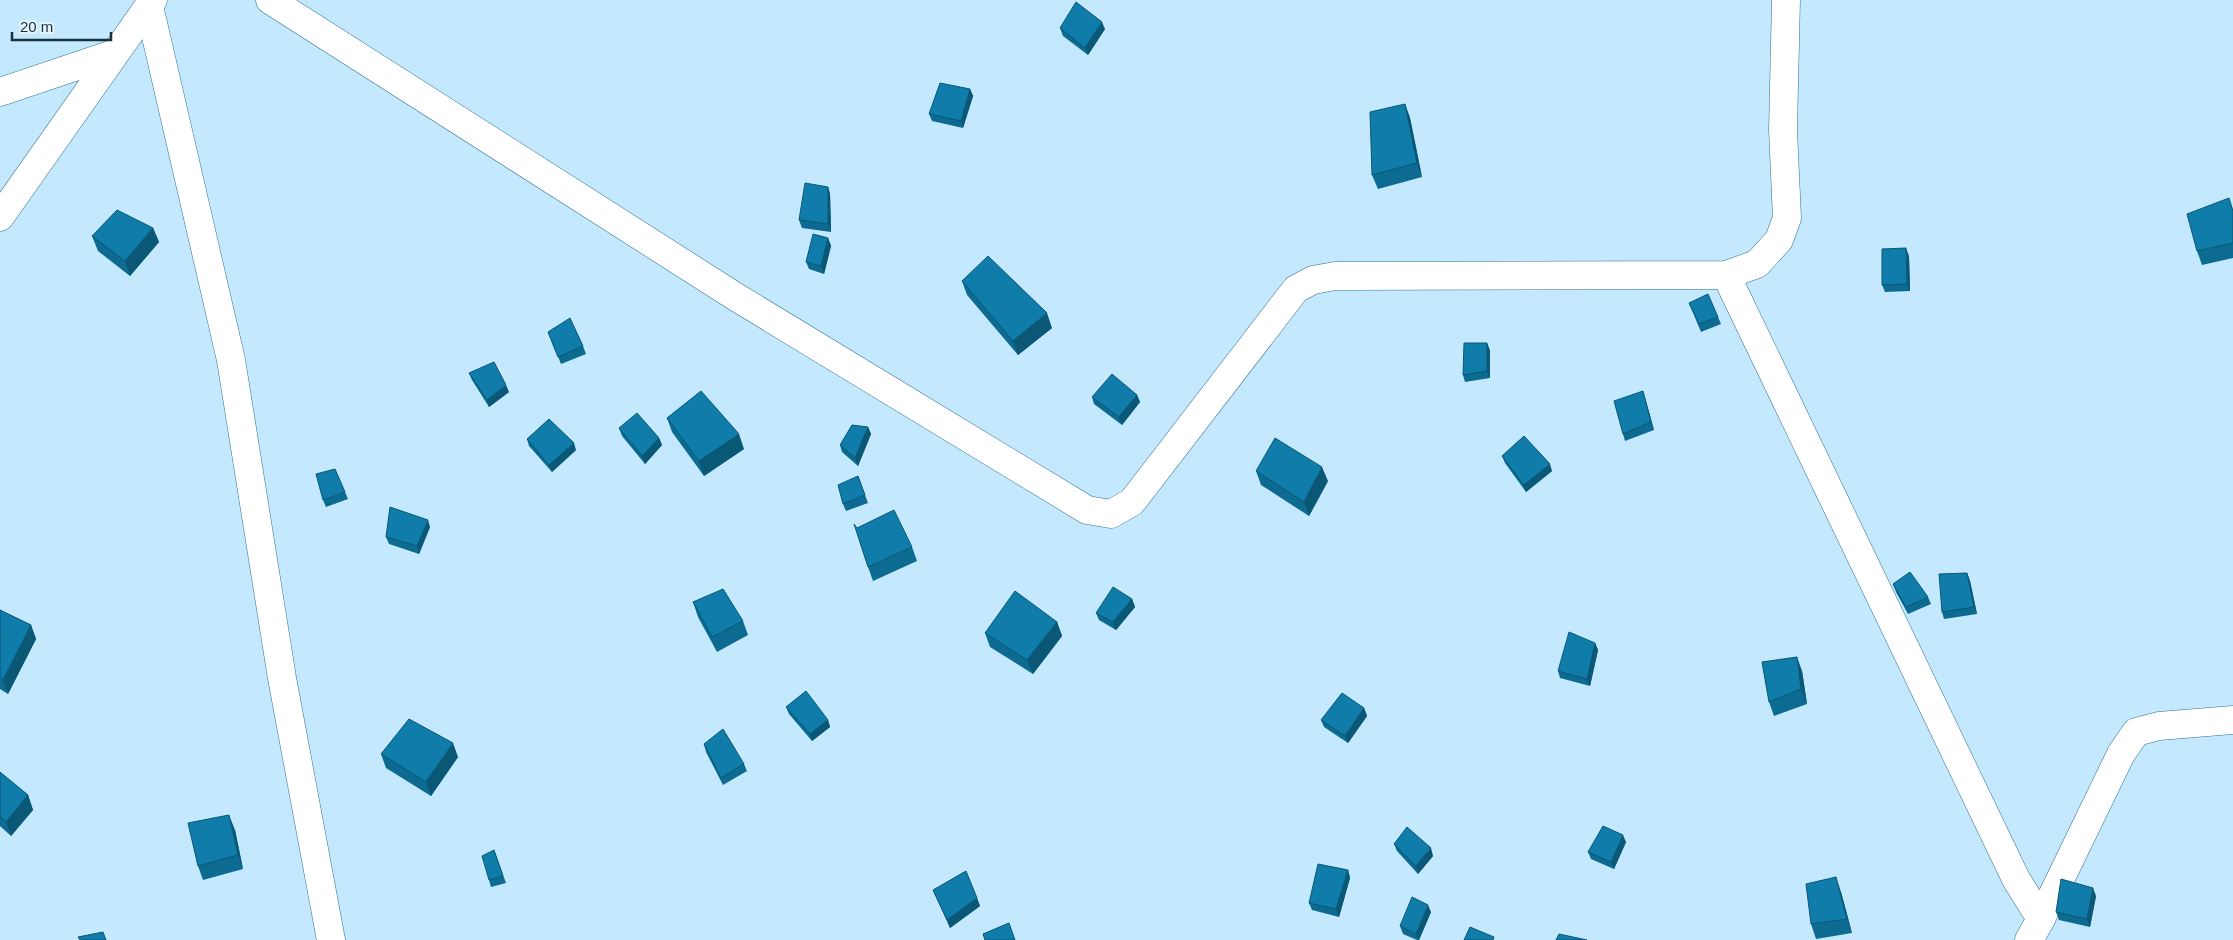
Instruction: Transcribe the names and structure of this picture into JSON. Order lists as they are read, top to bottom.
{
  "scale_bar": "20 m"
}
